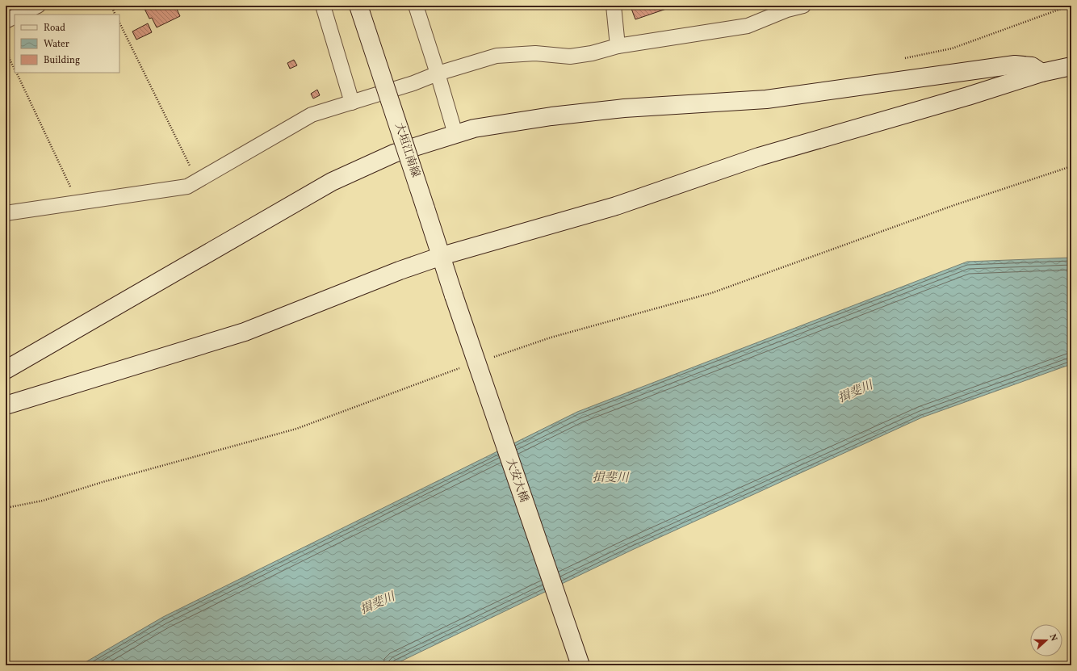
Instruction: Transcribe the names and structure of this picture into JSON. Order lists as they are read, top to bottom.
{
  "streets": {
    "main road": ["大垣江南線", "大安大橋"]
  },
  "crossings": [
    ["大垣江南線", "大安大橋"]
  ],
  "water": ["揖斐川"],
  "legend": ["Road", "Water", "Building"],
  "north": "right"
}
